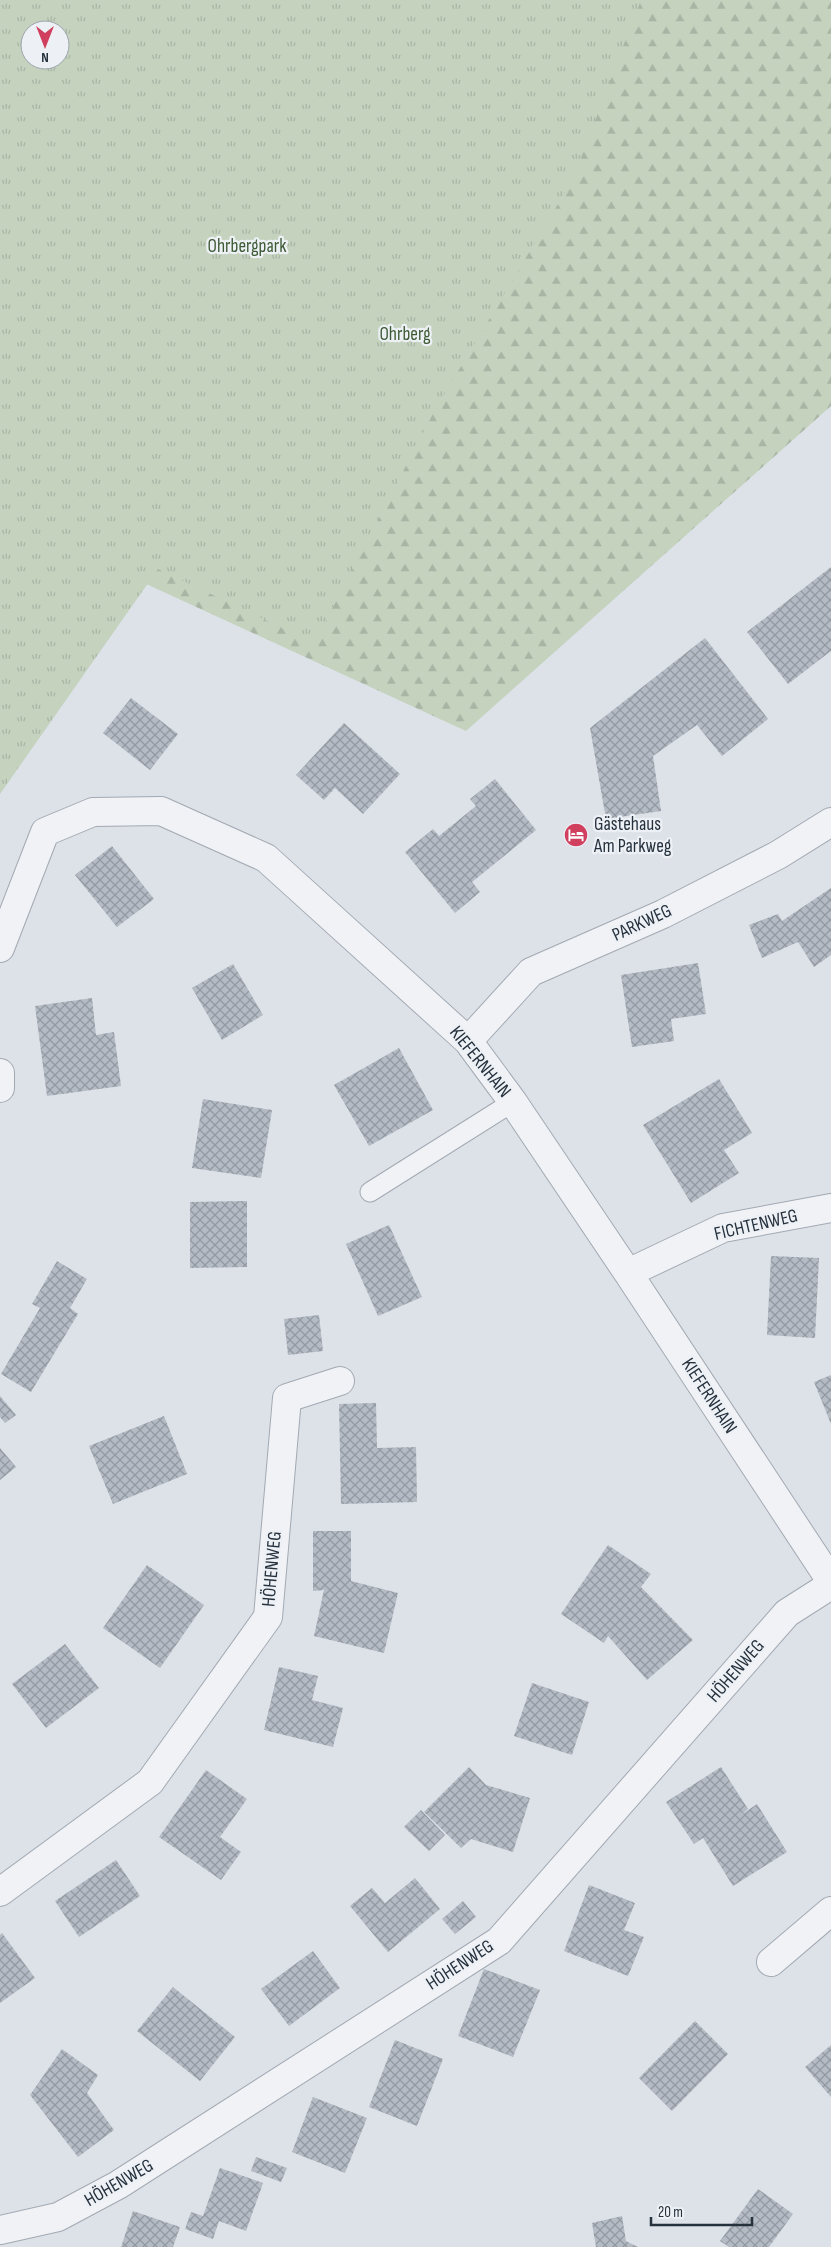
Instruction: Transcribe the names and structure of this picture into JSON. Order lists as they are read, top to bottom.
{
  "streets": {
    "street": [
      "PARKWEG",
      "KIEFERNHAIN",
      "FICHTENWEG",
      "HÖHENWEG"
    ]
  },
  "crossings": [
    ["PARKWEG", "KIEFERNHAIN"],
    ["KIEFERNHAIN", "FICHTENWEG"]
  ],
  "parks": ["Ohrbergpark", "Ohrberg"],
  "places": {
    "hotel": ["Gästehaus Am Parkweg"]
  },
  "scale_bar": "20 m",
  "north": "bottom"
}
